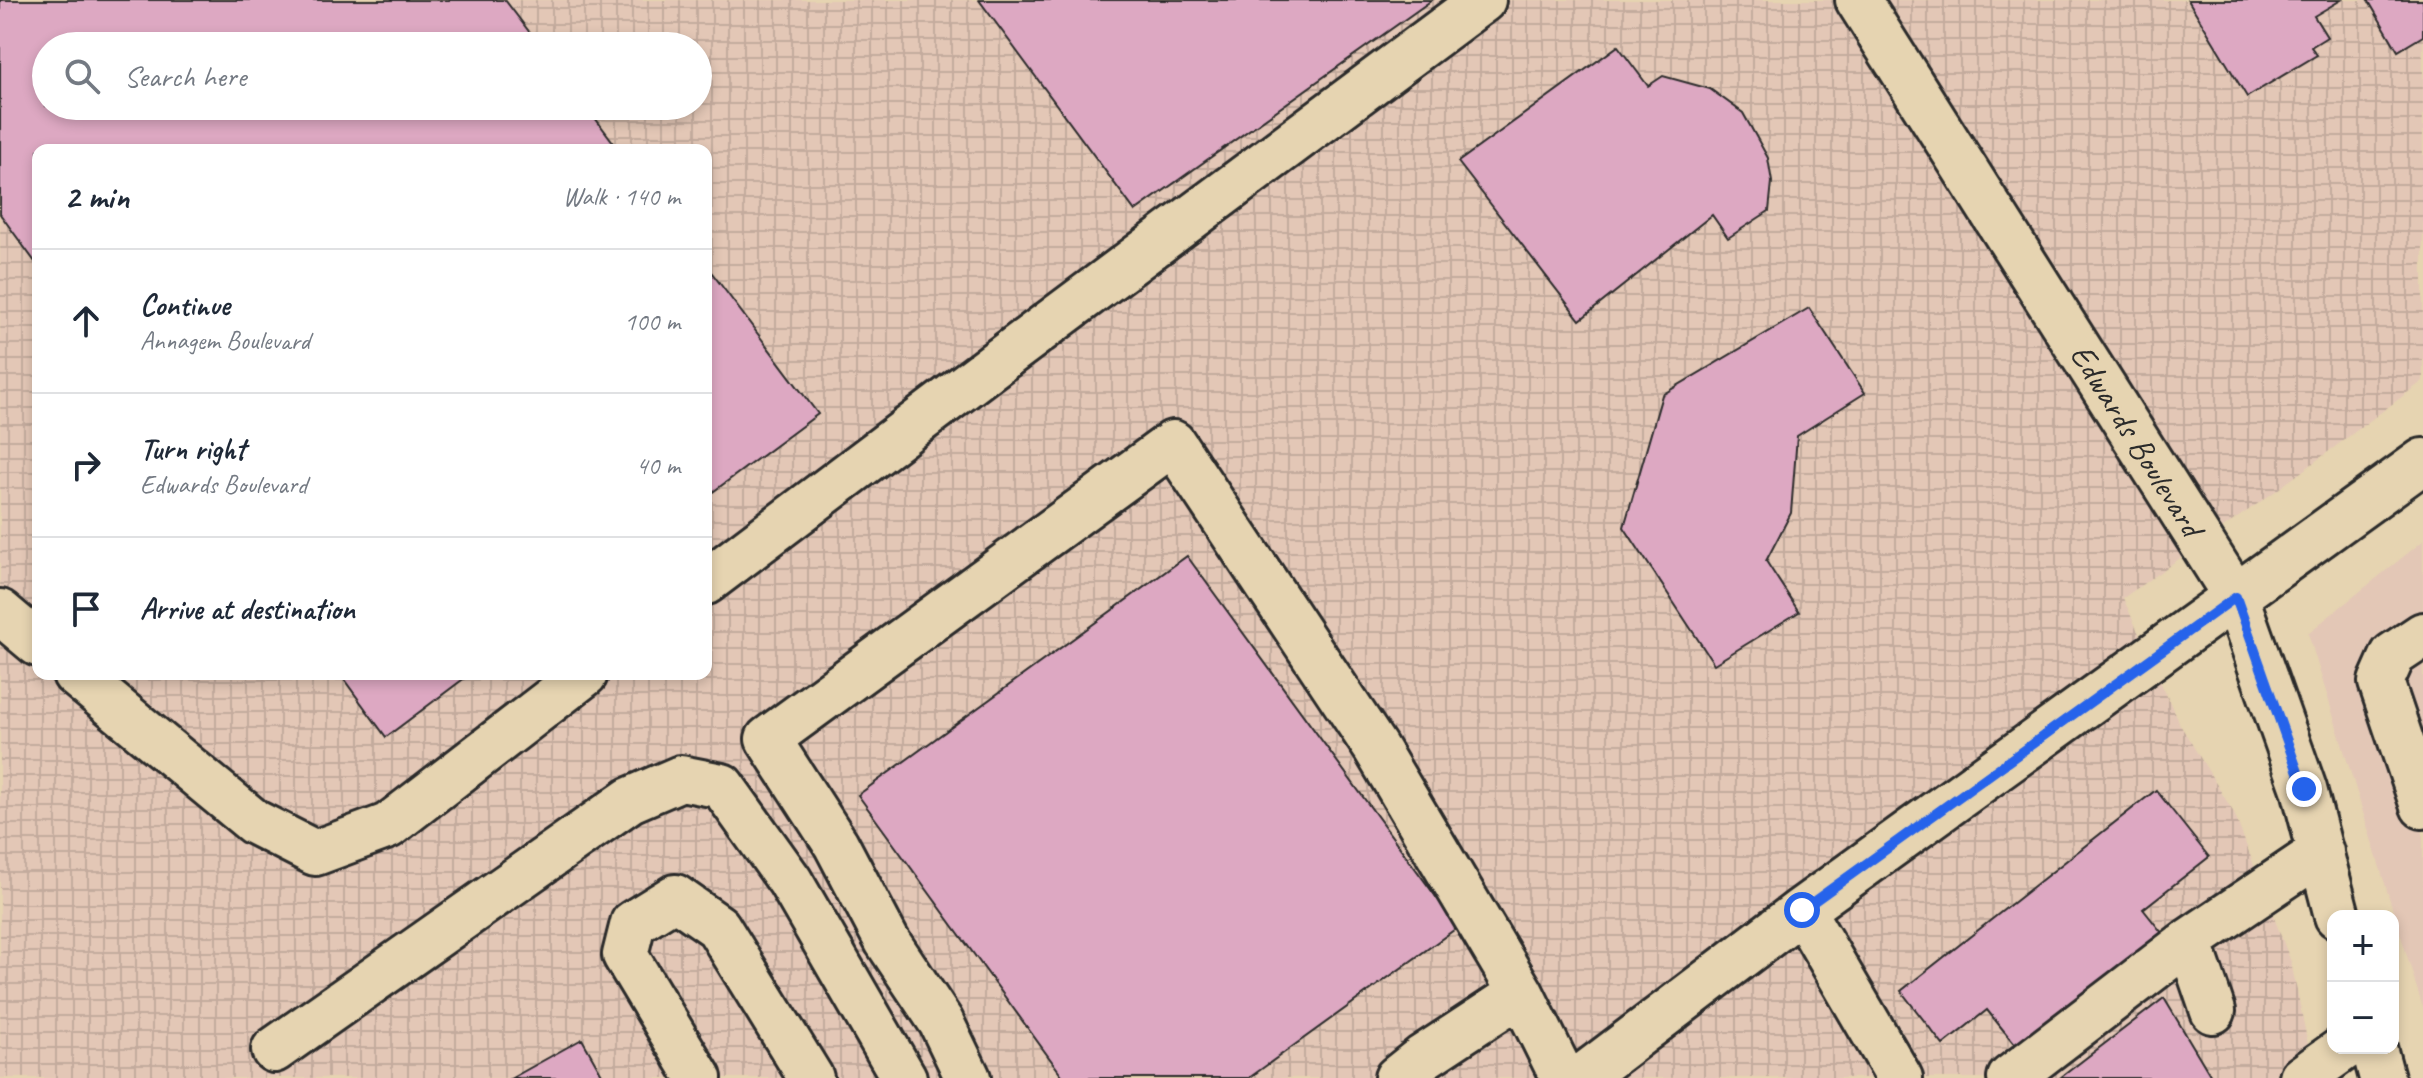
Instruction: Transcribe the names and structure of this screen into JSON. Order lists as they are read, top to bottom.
{
  "streets": {
    "street": ["Edwards Boulevard"]
  },
  "page": {
    "search": "Search here",
    "heading": ["2 min", "Walk · 140 m"],
    "list": [
      ["Continue", "Annagem Boulevard", "100 m"],
      ["Turn right", "Edwards Boulevard", "40 m"],
      "Arrive at destination"
    ],
    "map_buttons": ["+", "−"]
  }
}
